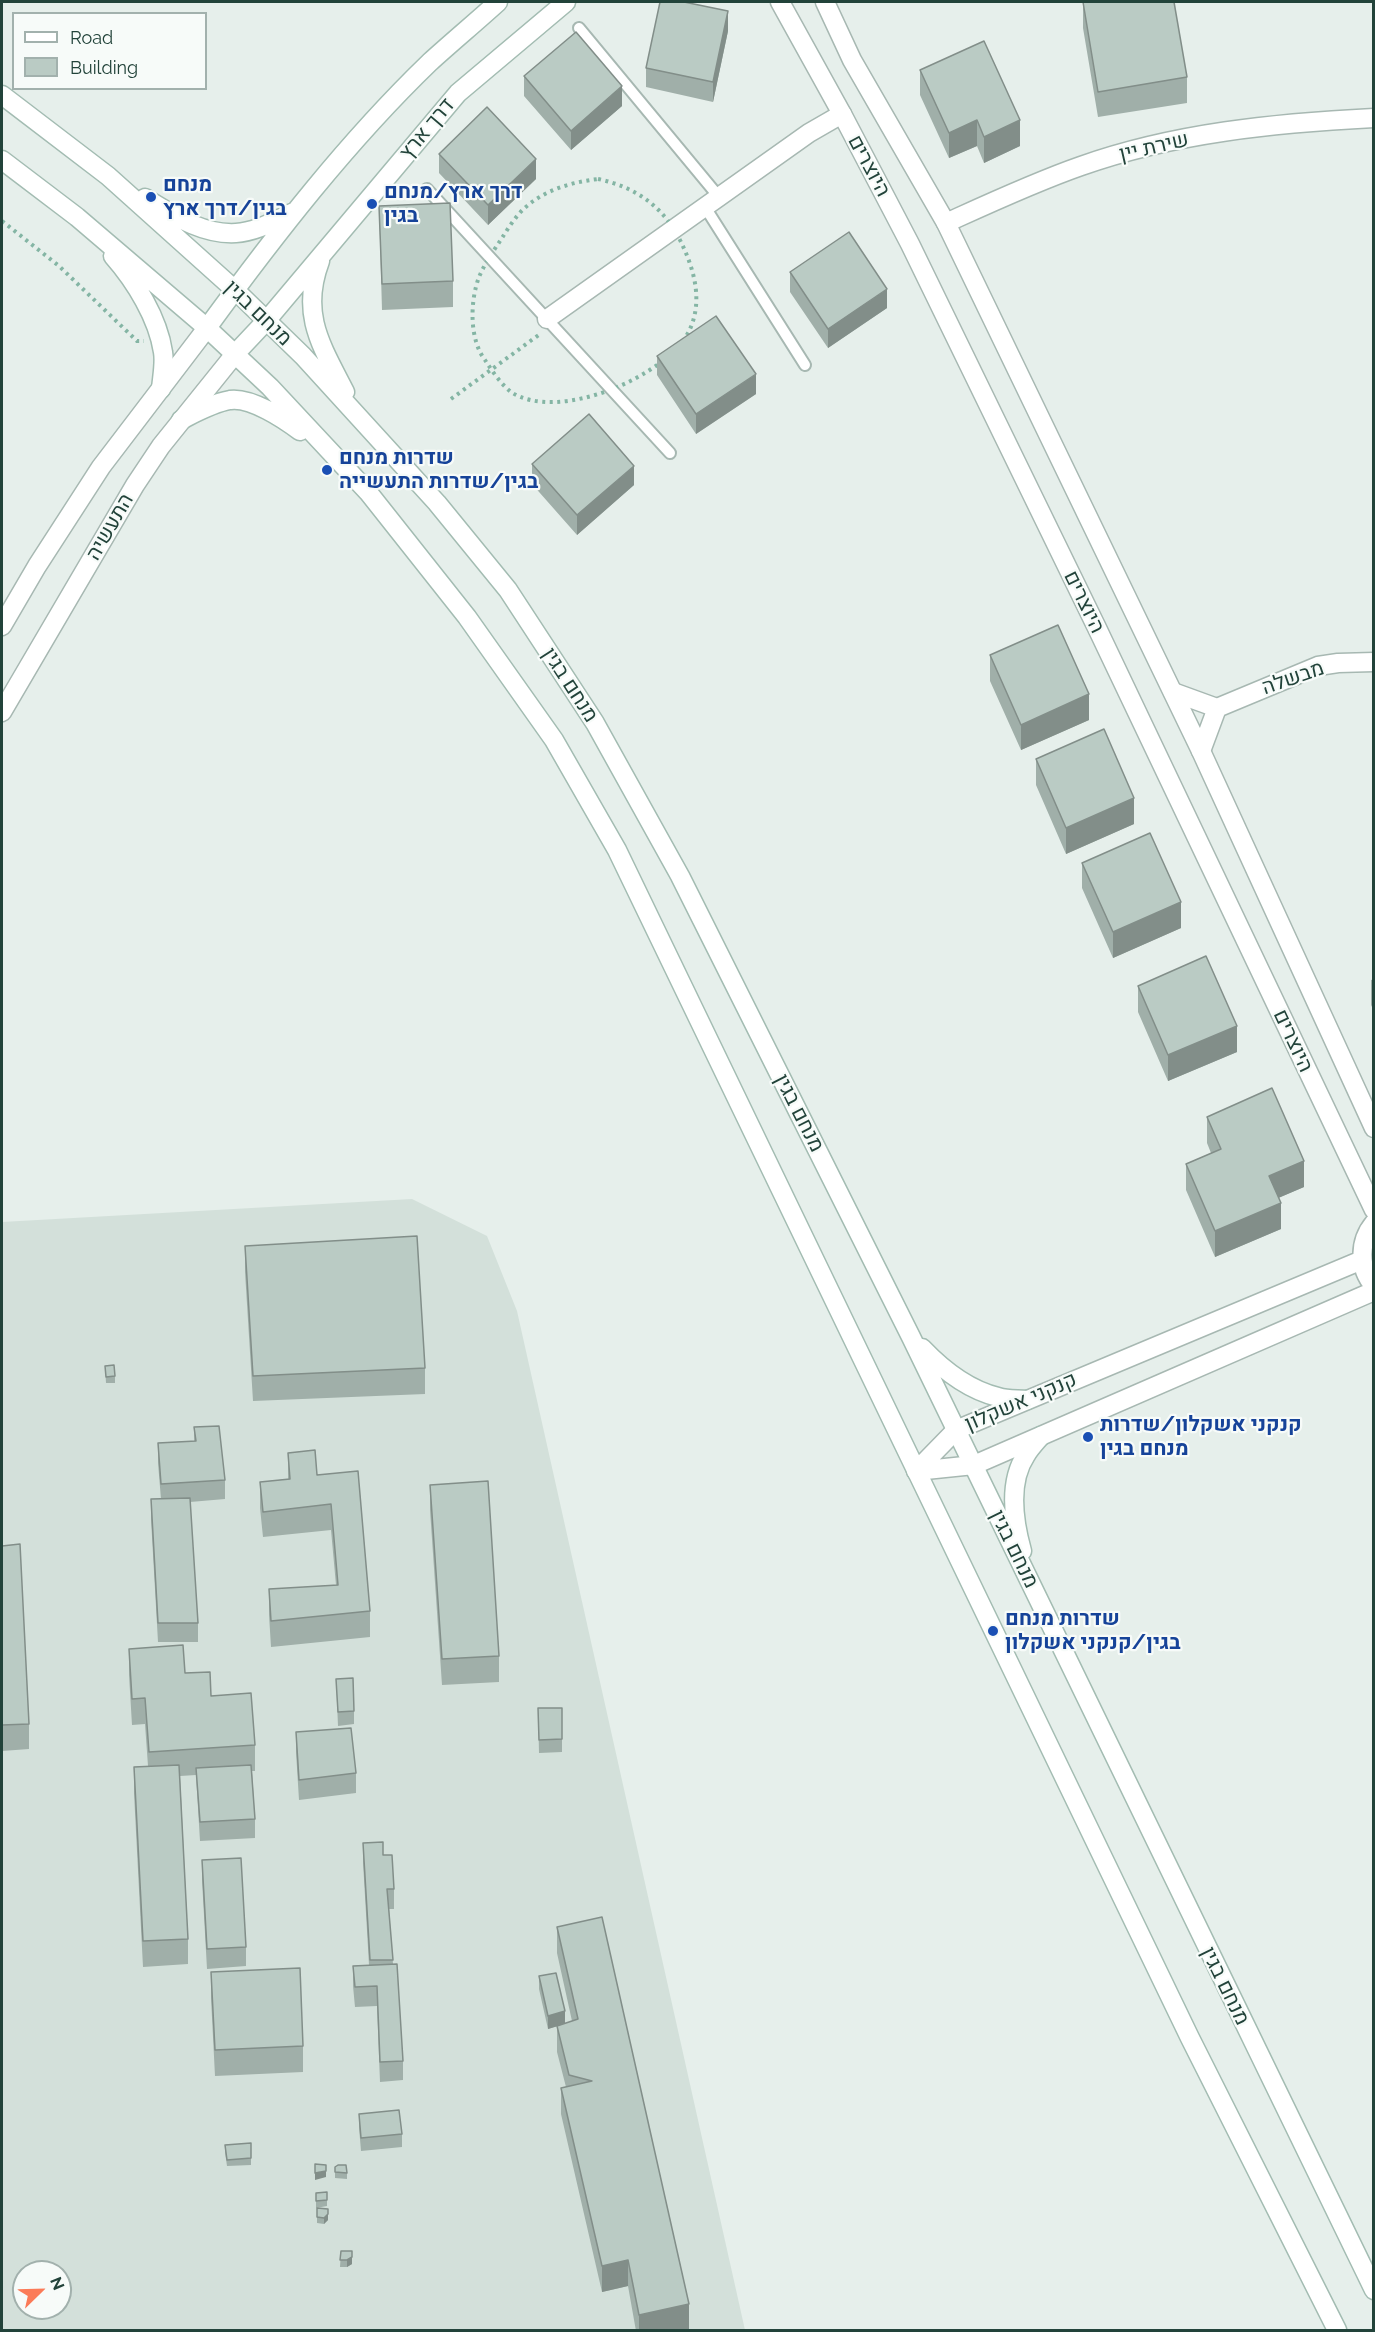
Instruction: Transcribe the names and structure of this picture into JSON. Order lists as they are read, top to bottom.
{
  "streets": {
    "main road": [
      "דרך ארץ",
      "שירת יין",
      "היוצרים",
      "מנחם בגין",
      "התעשיה",
      "מבשלה",
      "קנקני אשקלון"
    ]
  },
  "crossings": [
    ["דרך ארץ", "מנחם בגין"],
    ["דרך ארץ", "התעשיה"],
    ["שירת יין", "היוצרים"],
    ["מנחם בגין", "התעשיה"],
    ["מנחם בגין", "קנקני אשקלון"]
  ],
  "places": [
    "מנחם בגין/דרך ארץ",
    "דרך ארץ/מנחם בגין",
    "שדרות מנחם בגין/שדרות התעשייה",
    "קנקני אשקלון/שדרות מנחם בגין",
    "שדרות מנחם בגין/קנקני אשקלון"
  ],
  "legend": ["Road", "Building"],
  "north": "top right"
}
